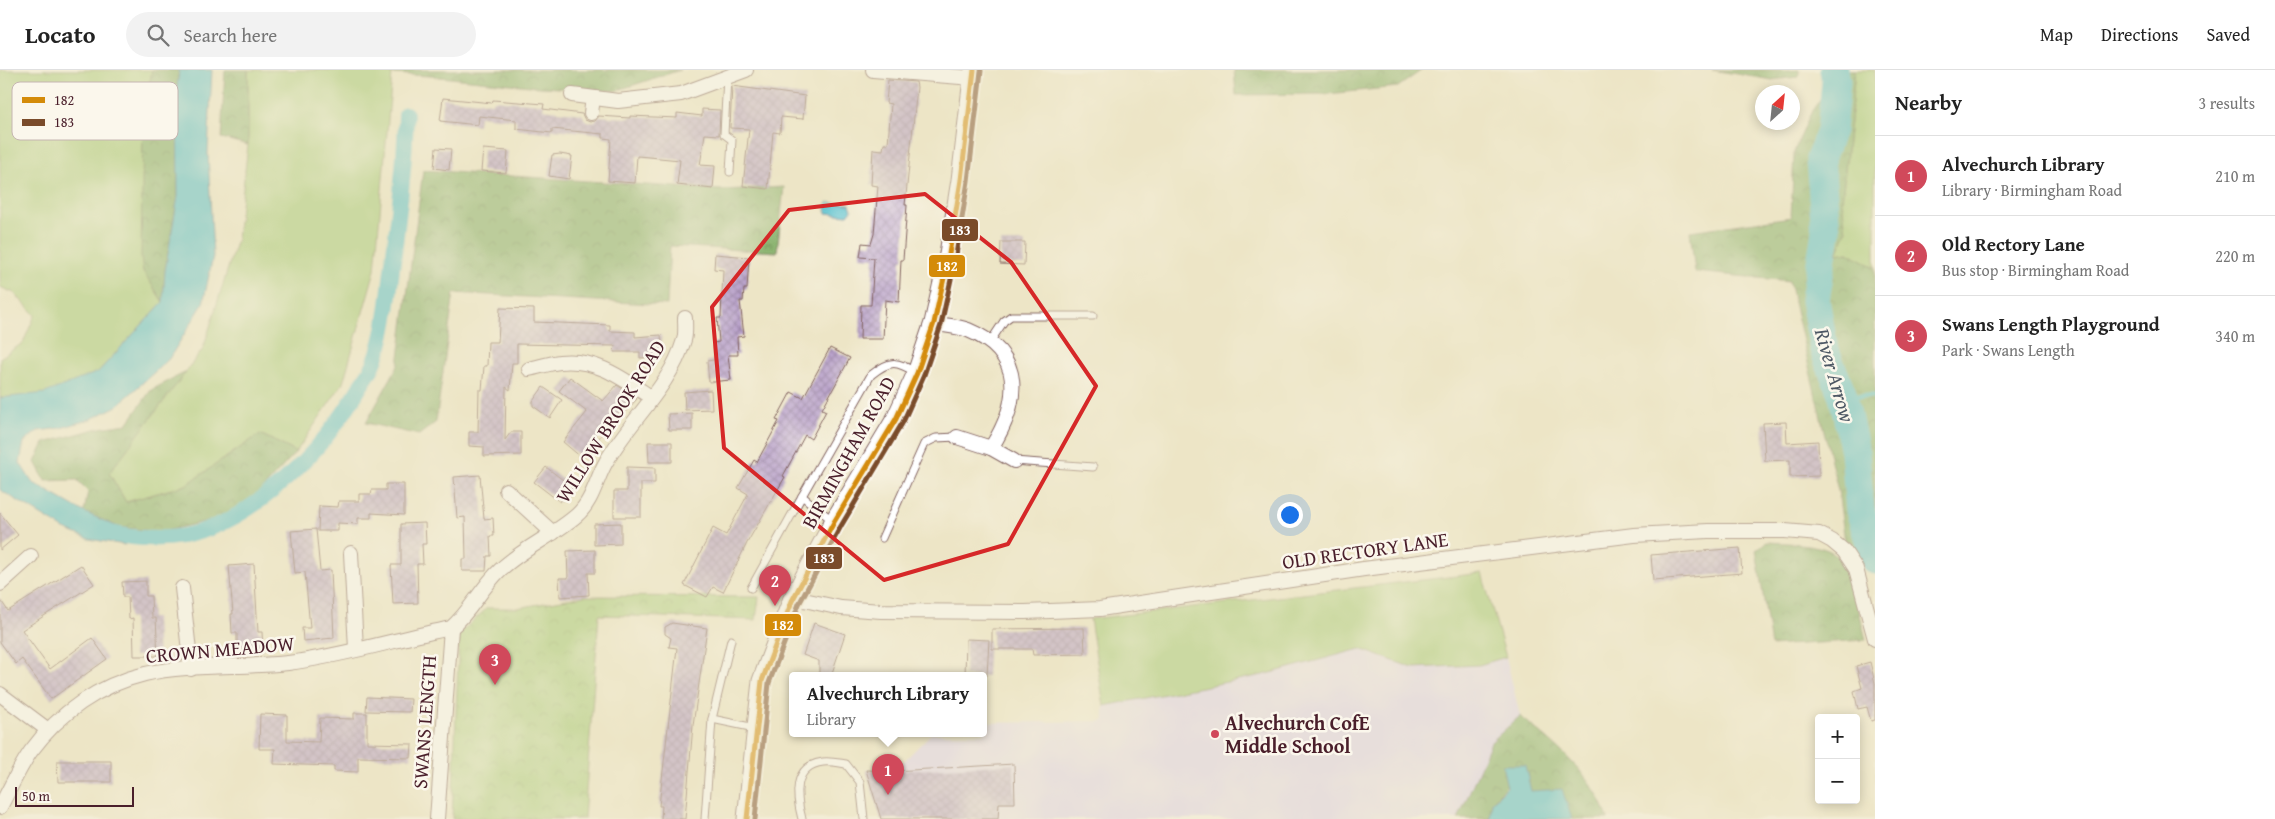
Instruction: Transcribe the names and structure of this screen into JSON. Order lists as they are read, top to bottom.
{
  "streets": {
    "main road": ["BIRMINGHAM ROAD"],
    "street": [
      "WILLOW BROOK ROAD",
      "OLD RECTORY LANE",
      "CROWN MEADOW",
      "SWANS LENGTH"
    ]
  },
  "crossings": [
    ["WILLOW BROOK ROAD", "CROWN MEADOW"],
    ["BIRMINGHAM ROAD", "OLD RECTORY LANE"],
    ["CROWN MEADOW", "SWANS LENGTH"]
  ],
  "water": ["River Arrow"],
  "places": ["Alvechurch CofE Middle School"],
  "lines": ["transit line 182", "transit line 183"],
  "legend": ["182", "183"],
  "scale_bar": "50 m",
  "north": "top right",
  "page": {
    "header": "Locato",
    "search": "Search here",
    "nav": ["Map", "Directions", "Saved"],
    "heading": ["Nearby", "3 results"],
    "list": [
      {
        "mark": "1",
        "name": "Alvechurch Library",
        "note": "Library · Birmingham Road",
        "value": "210 m"
      },
      {
        "mark": "2",
        "name": "Old Rectory Lane",
        "note": "Bus stop · Birmingham Road",
        "value": "220 m"
      },
      {
        "mark": "3",
        "name": "Swans Length Playground",
        "note": "Park · Swans Length",
        "value": "340 m"
      }
    ],
    "pins": ["2", "3", "1"],
    "popup": ["Alvechurch Library", "Library"],
    "map_buttons": ["+", "−"],
    "scale": "50 m"
  }
}
